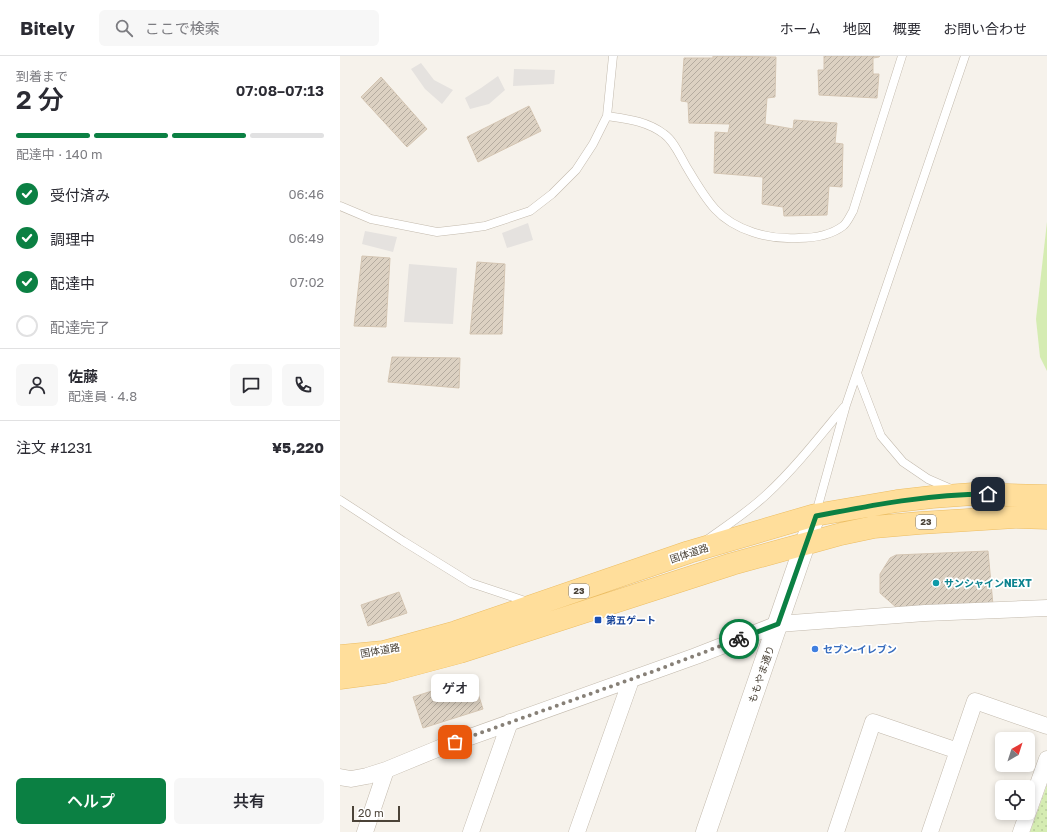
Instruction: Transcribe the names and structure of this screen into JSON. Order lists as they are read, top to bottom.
{
  "streets": {
    "main road": ["23", "国体道路"],
    "street": ["ももやま通り"]
  },
  "crossings": [
    ["23", "ももやま通り"],
    ["国体道路", "ももやま通り"]
  ],
  "places": {
    "other": ["サンシャインNEXT", "セブン-イレブン", "ゲオ"],
    "transit": ["第五ゲート"]
  },
  "scale_bar": "20 m",
  "north": "top right",
  "page": {
    "header": "Bitely",
    "search": "ここで検索",
    "nav": [
      "ホーム",
      "地図",
      "概要",
      "お問い合わせ"
    ],
    "heading": ["2 分", "到着まで", "07:08–07:13"],
    "panel": [
      "佐藤",
      "配達員 · 4.8",
      "注文 #1231",
      "¥5,220"
    ],
    "bar": "配達中 · 140 m",
    "list": [
      ["受付済み", "06:46"],
      ["調理中", "06:49"],
      ["配達中", "07:02"],
      "配達完了"
    ],
    "bubble": "ゲオ",
    "buttons": ["ヘルプ", "共有"],
    "scale": "20 m"
  }
}
